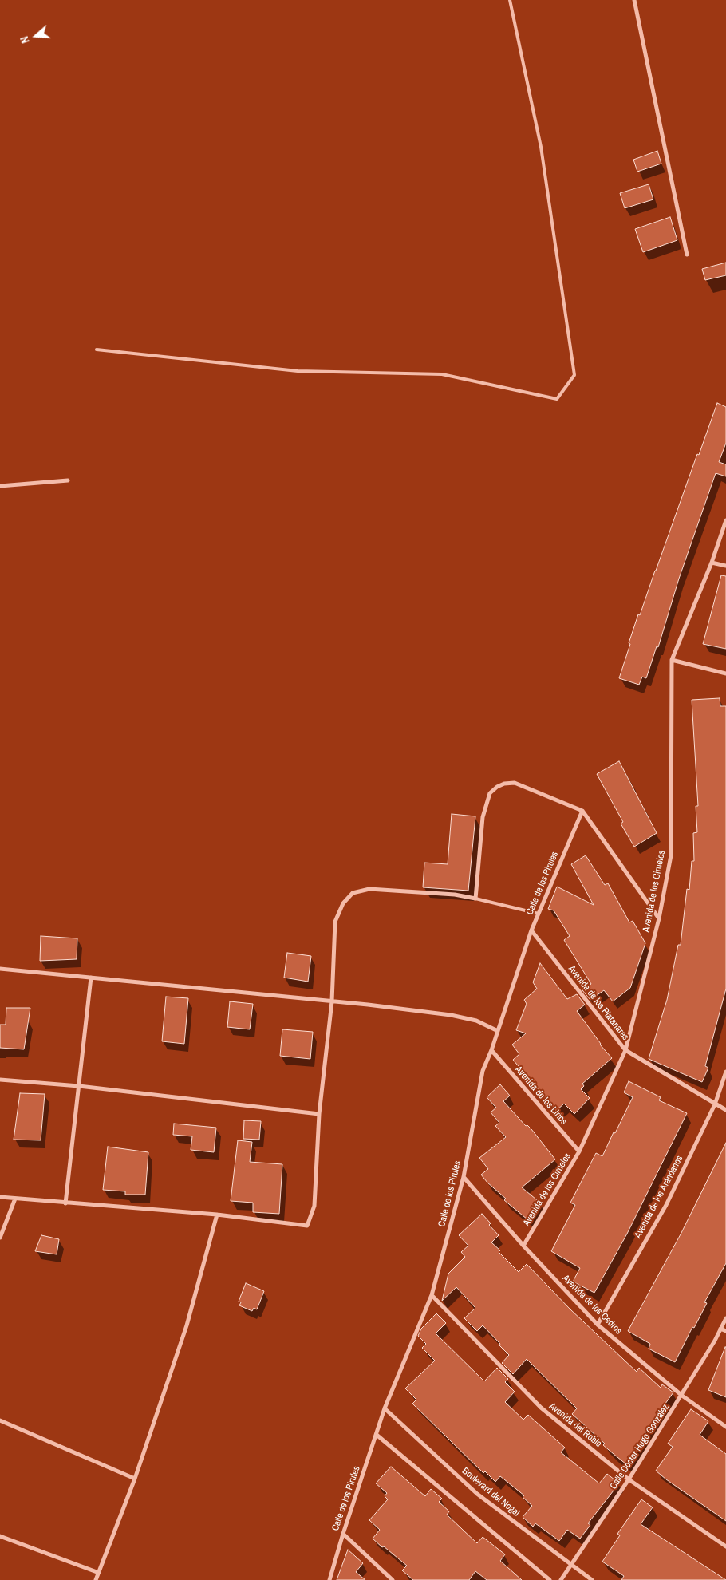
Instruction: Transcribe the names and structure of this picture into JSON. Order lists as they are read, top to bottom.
{
  "streets": {
    "street": [
      "Calle de los Pirules",
      "Avenida de los Ciruelos",
      "Avenida de los Platanares",
      "Avenida de los Lirios",
      "Avenida de los Arándanos",
      "Avenida de los Cedros",
      "Avenida del Roble",
      "Calle Doctor Hugo González",
      "Boulevard del Nogal"
    ]
  },
  "crossings": [
    ["Calle de los Pirules", "Avenida de los Platanares"],
    ["Calle de los Pirules", "Avenida de los Lirios"],
    ["Calle de los Pirules", "Avenida de los Cedros"],
    ["Calle de los Pirules", "Avenida del Roble"],
    ["Calle de los Pirules", "Boulevard del Nogal"],
    ["Avenida de los Ciruelos", "Avenida de los Platanares"],
    ["Avenida de los Ciruelos", "Avenida de los Lirios"],
    ["Avenida de los Ciruelos", "Avenida de los Cedros"],
    ["Avenida de los Platanares", "Avenida de los Arándanos"],
    ["Avenida de los Arándanos", "Avenida de los Cedros"],
    ["Avenida de los Cedros", "Calle Doctor Hugo González"],
    ["Avenida del Roble", "Calle Doctor Hugo González"],
    ["Calle Doctor Hugo González", "Boulevard del Nogal"]
  ],
  "north": "left"
}
